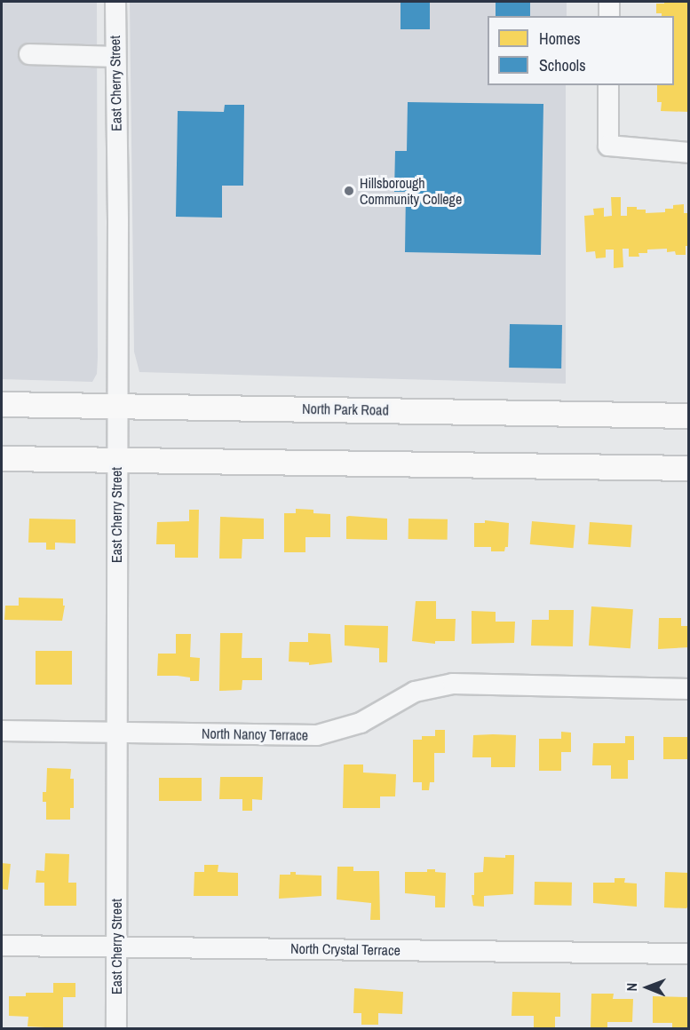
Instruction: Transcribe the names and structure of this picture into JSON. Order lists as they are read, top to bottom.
{
  "streets": {
    "main road": ["North Park Road"],
    "street": ["East Cherry Street", "North Nancy Terrace", "North Crystal Terrace"]
  },
  "crossings": [
    ["East Cherry Street", "North Park Road"],
    ["East Cherry Street", "North Nancy Terrace"],
    ["East Cherry Street", "North Crystal Terrace"]
  ],
  "places": ["Hillsborough Community College"],
  "legend": ["Homes", "Schools"],
  "north": "left"
}
